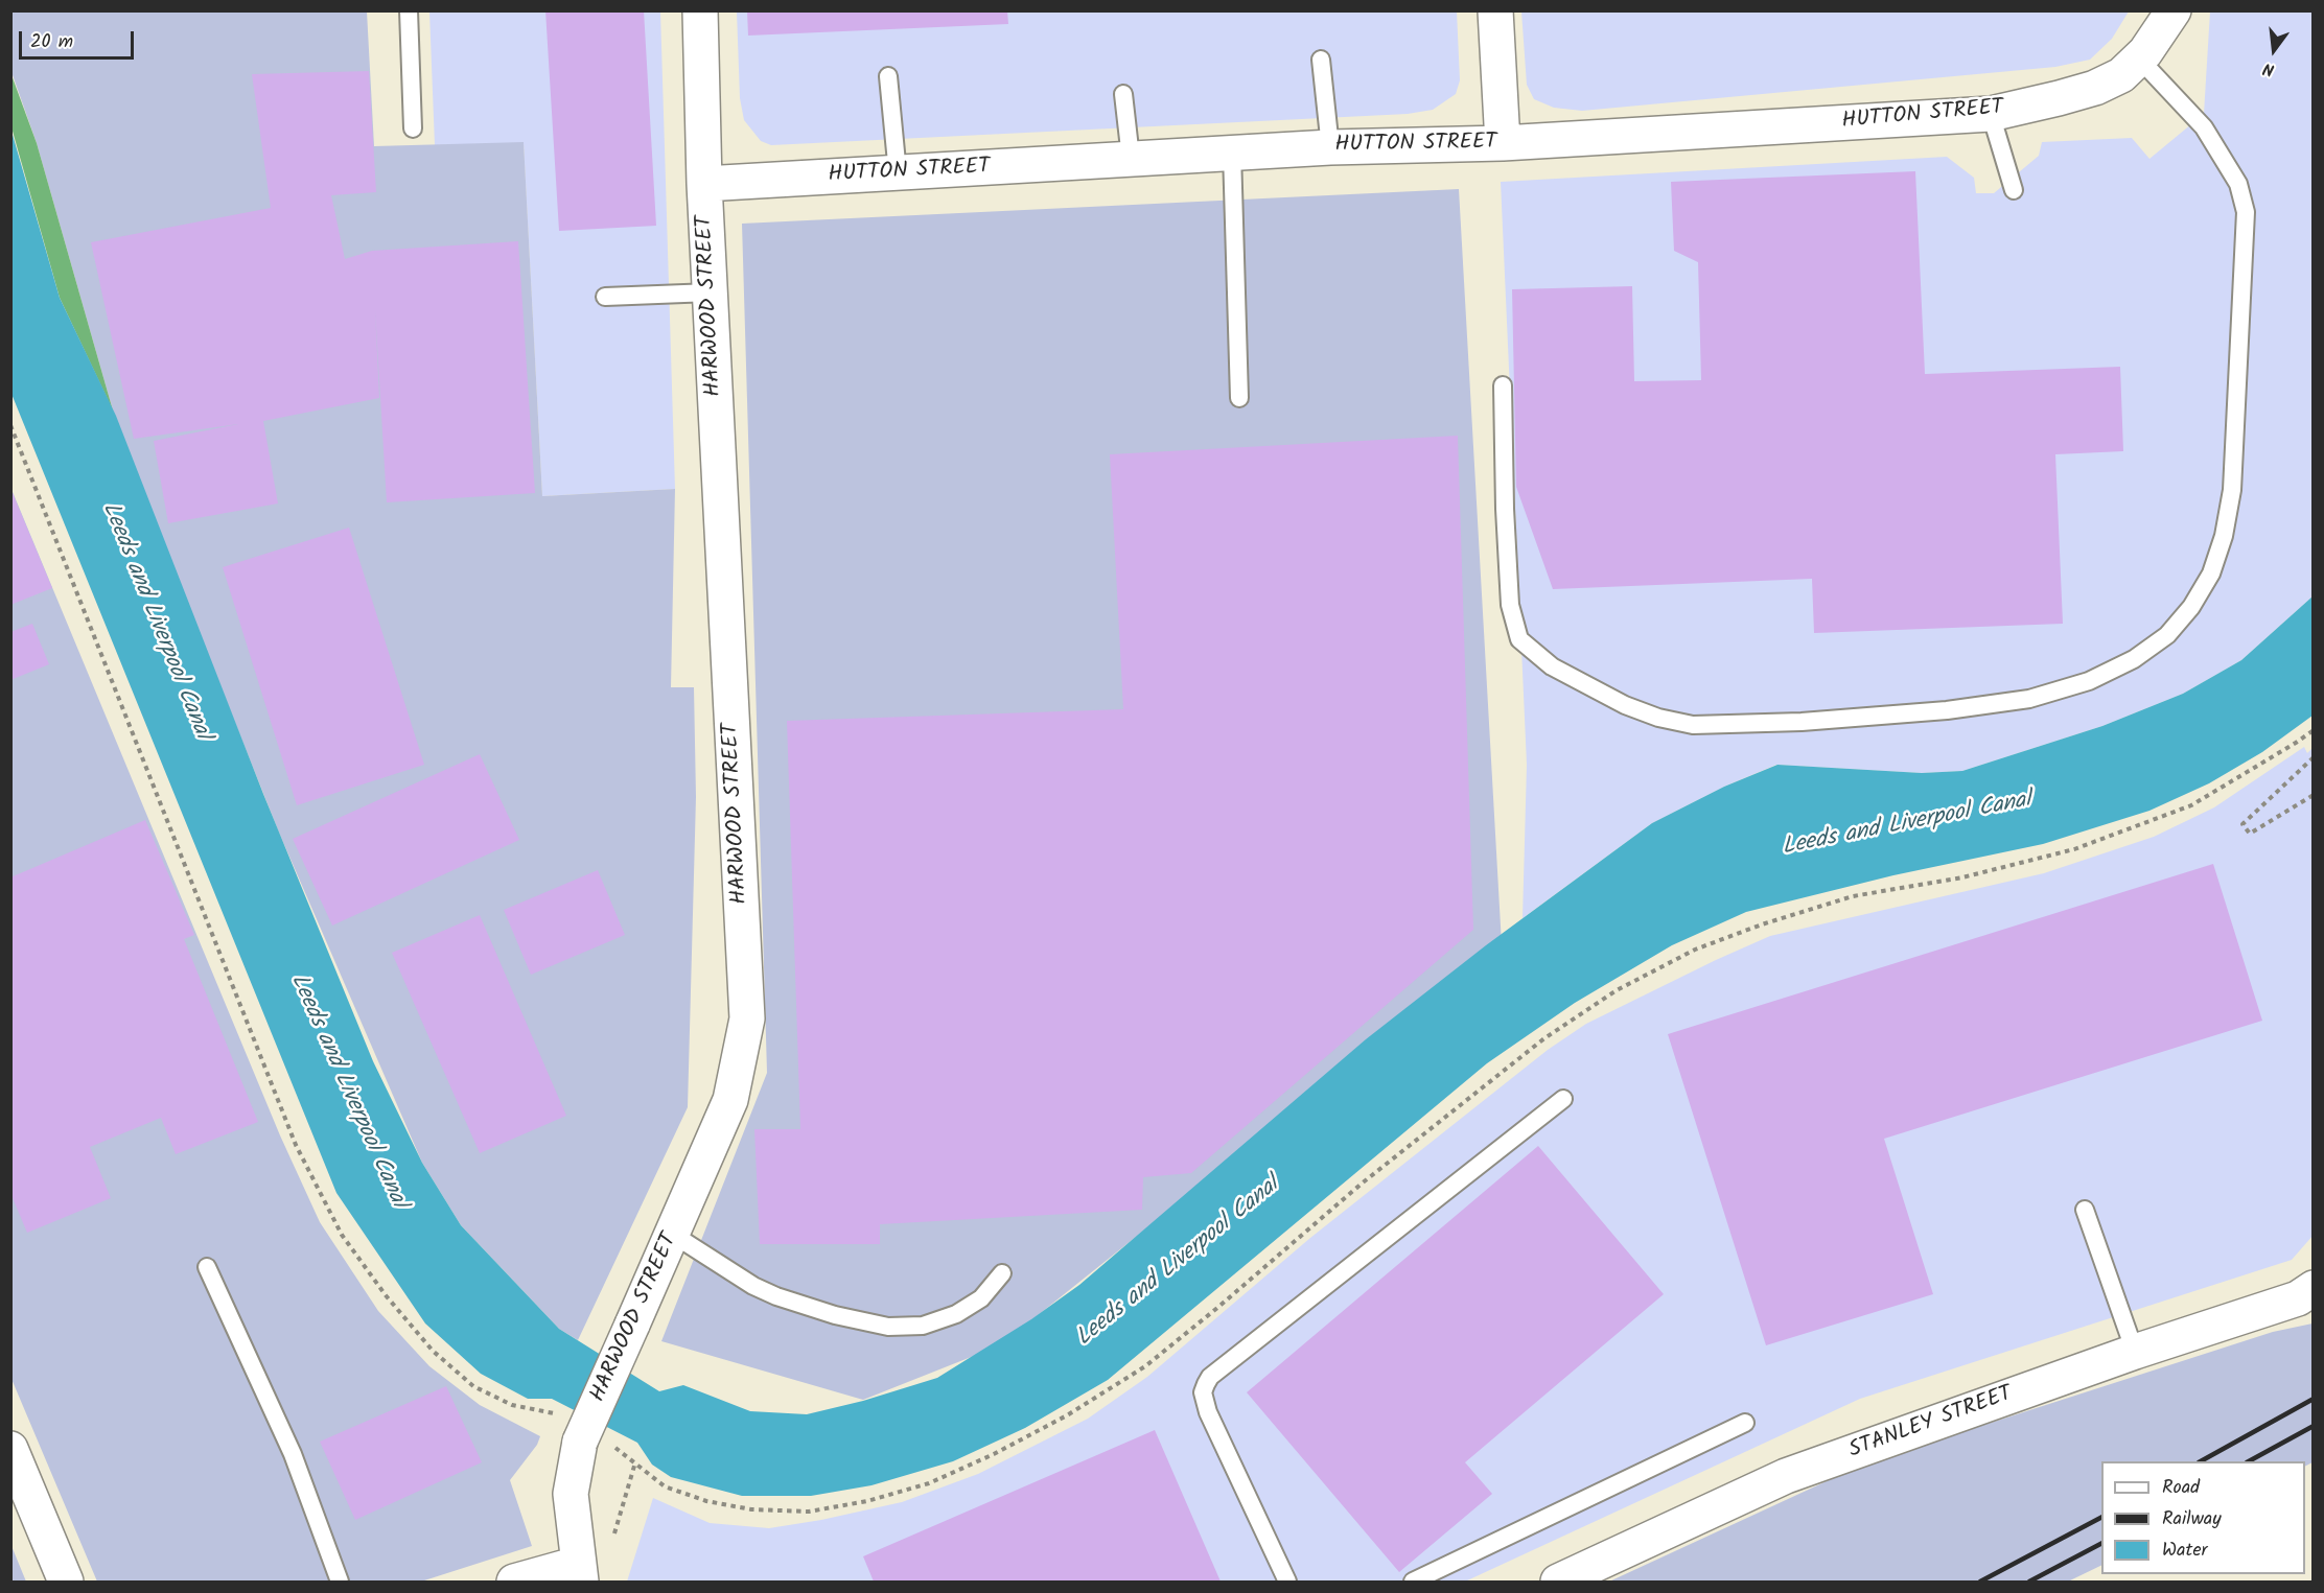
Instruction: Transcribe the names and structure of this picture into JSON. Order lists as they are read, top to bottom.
{
  "streets": {
    "street": ["HUTTON STREET", "HARWOOD STREET", "STANLEY STREET"]
  },
  "crossings": [
    ["HUTTON STREET", "HARWOOD STREET"]
  ],
  "water": ["Leeds and Liverpool Canal"],
  "legend": ["Road", "Railway", "Water"],
  "scale_bar": "20 m",
  "north": "bottom"
}
